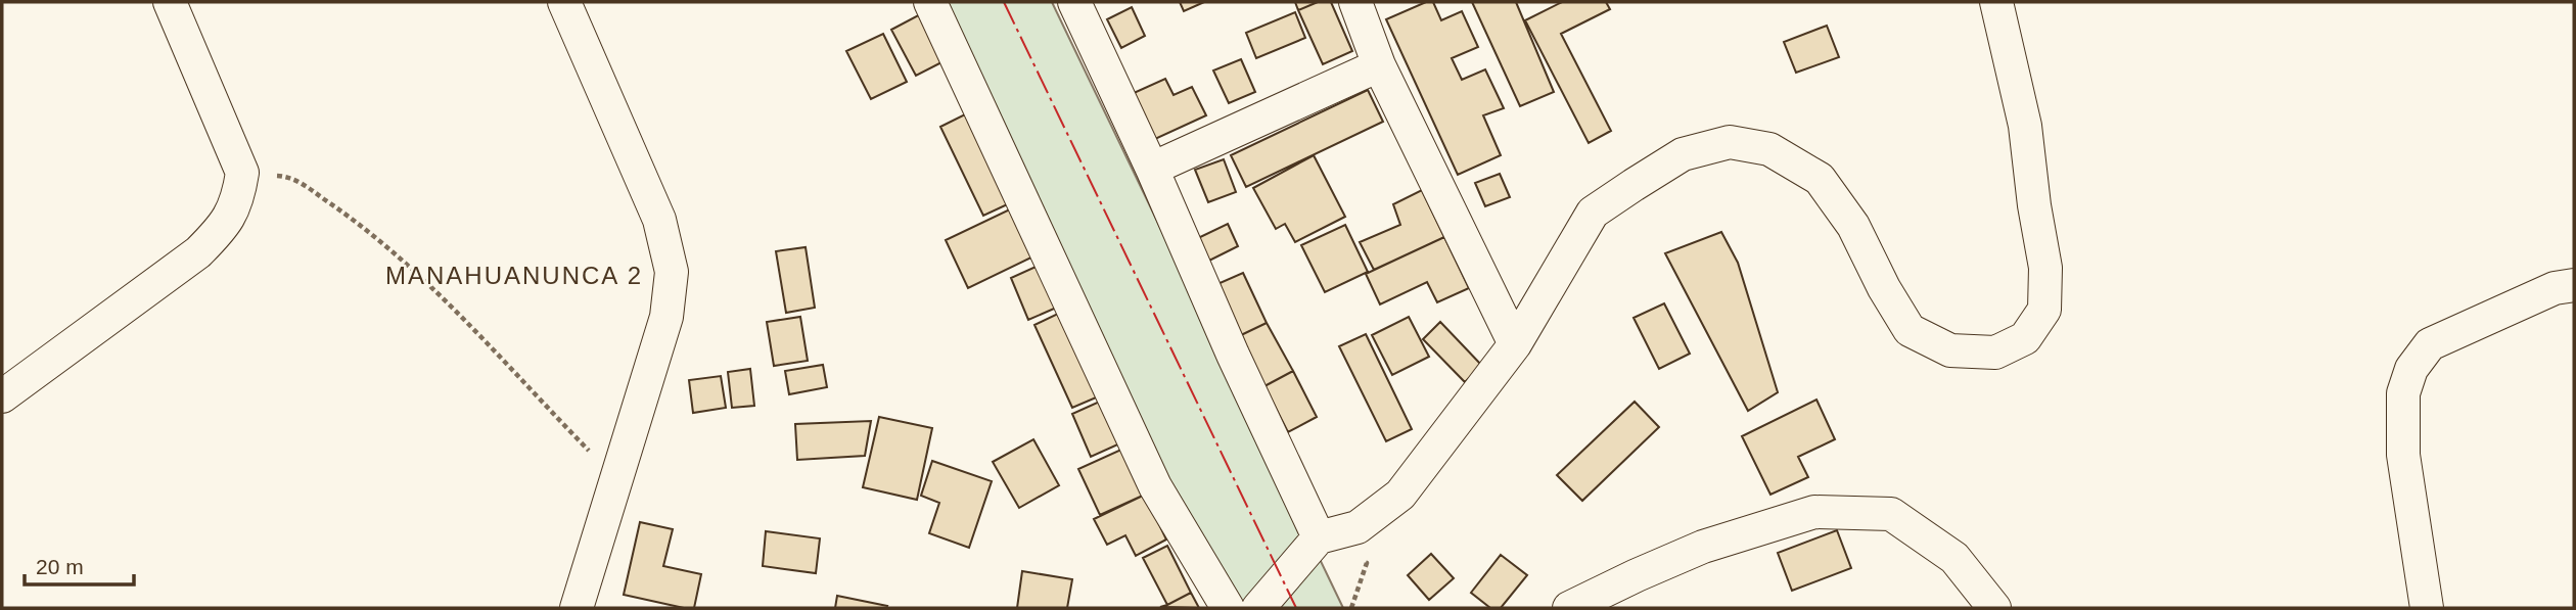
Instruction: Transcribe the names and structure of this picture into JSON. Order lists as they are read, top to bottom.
{
  "districts": ["MANAHUANUNCA 2"],
  "scale_bar": "20 m"
}
